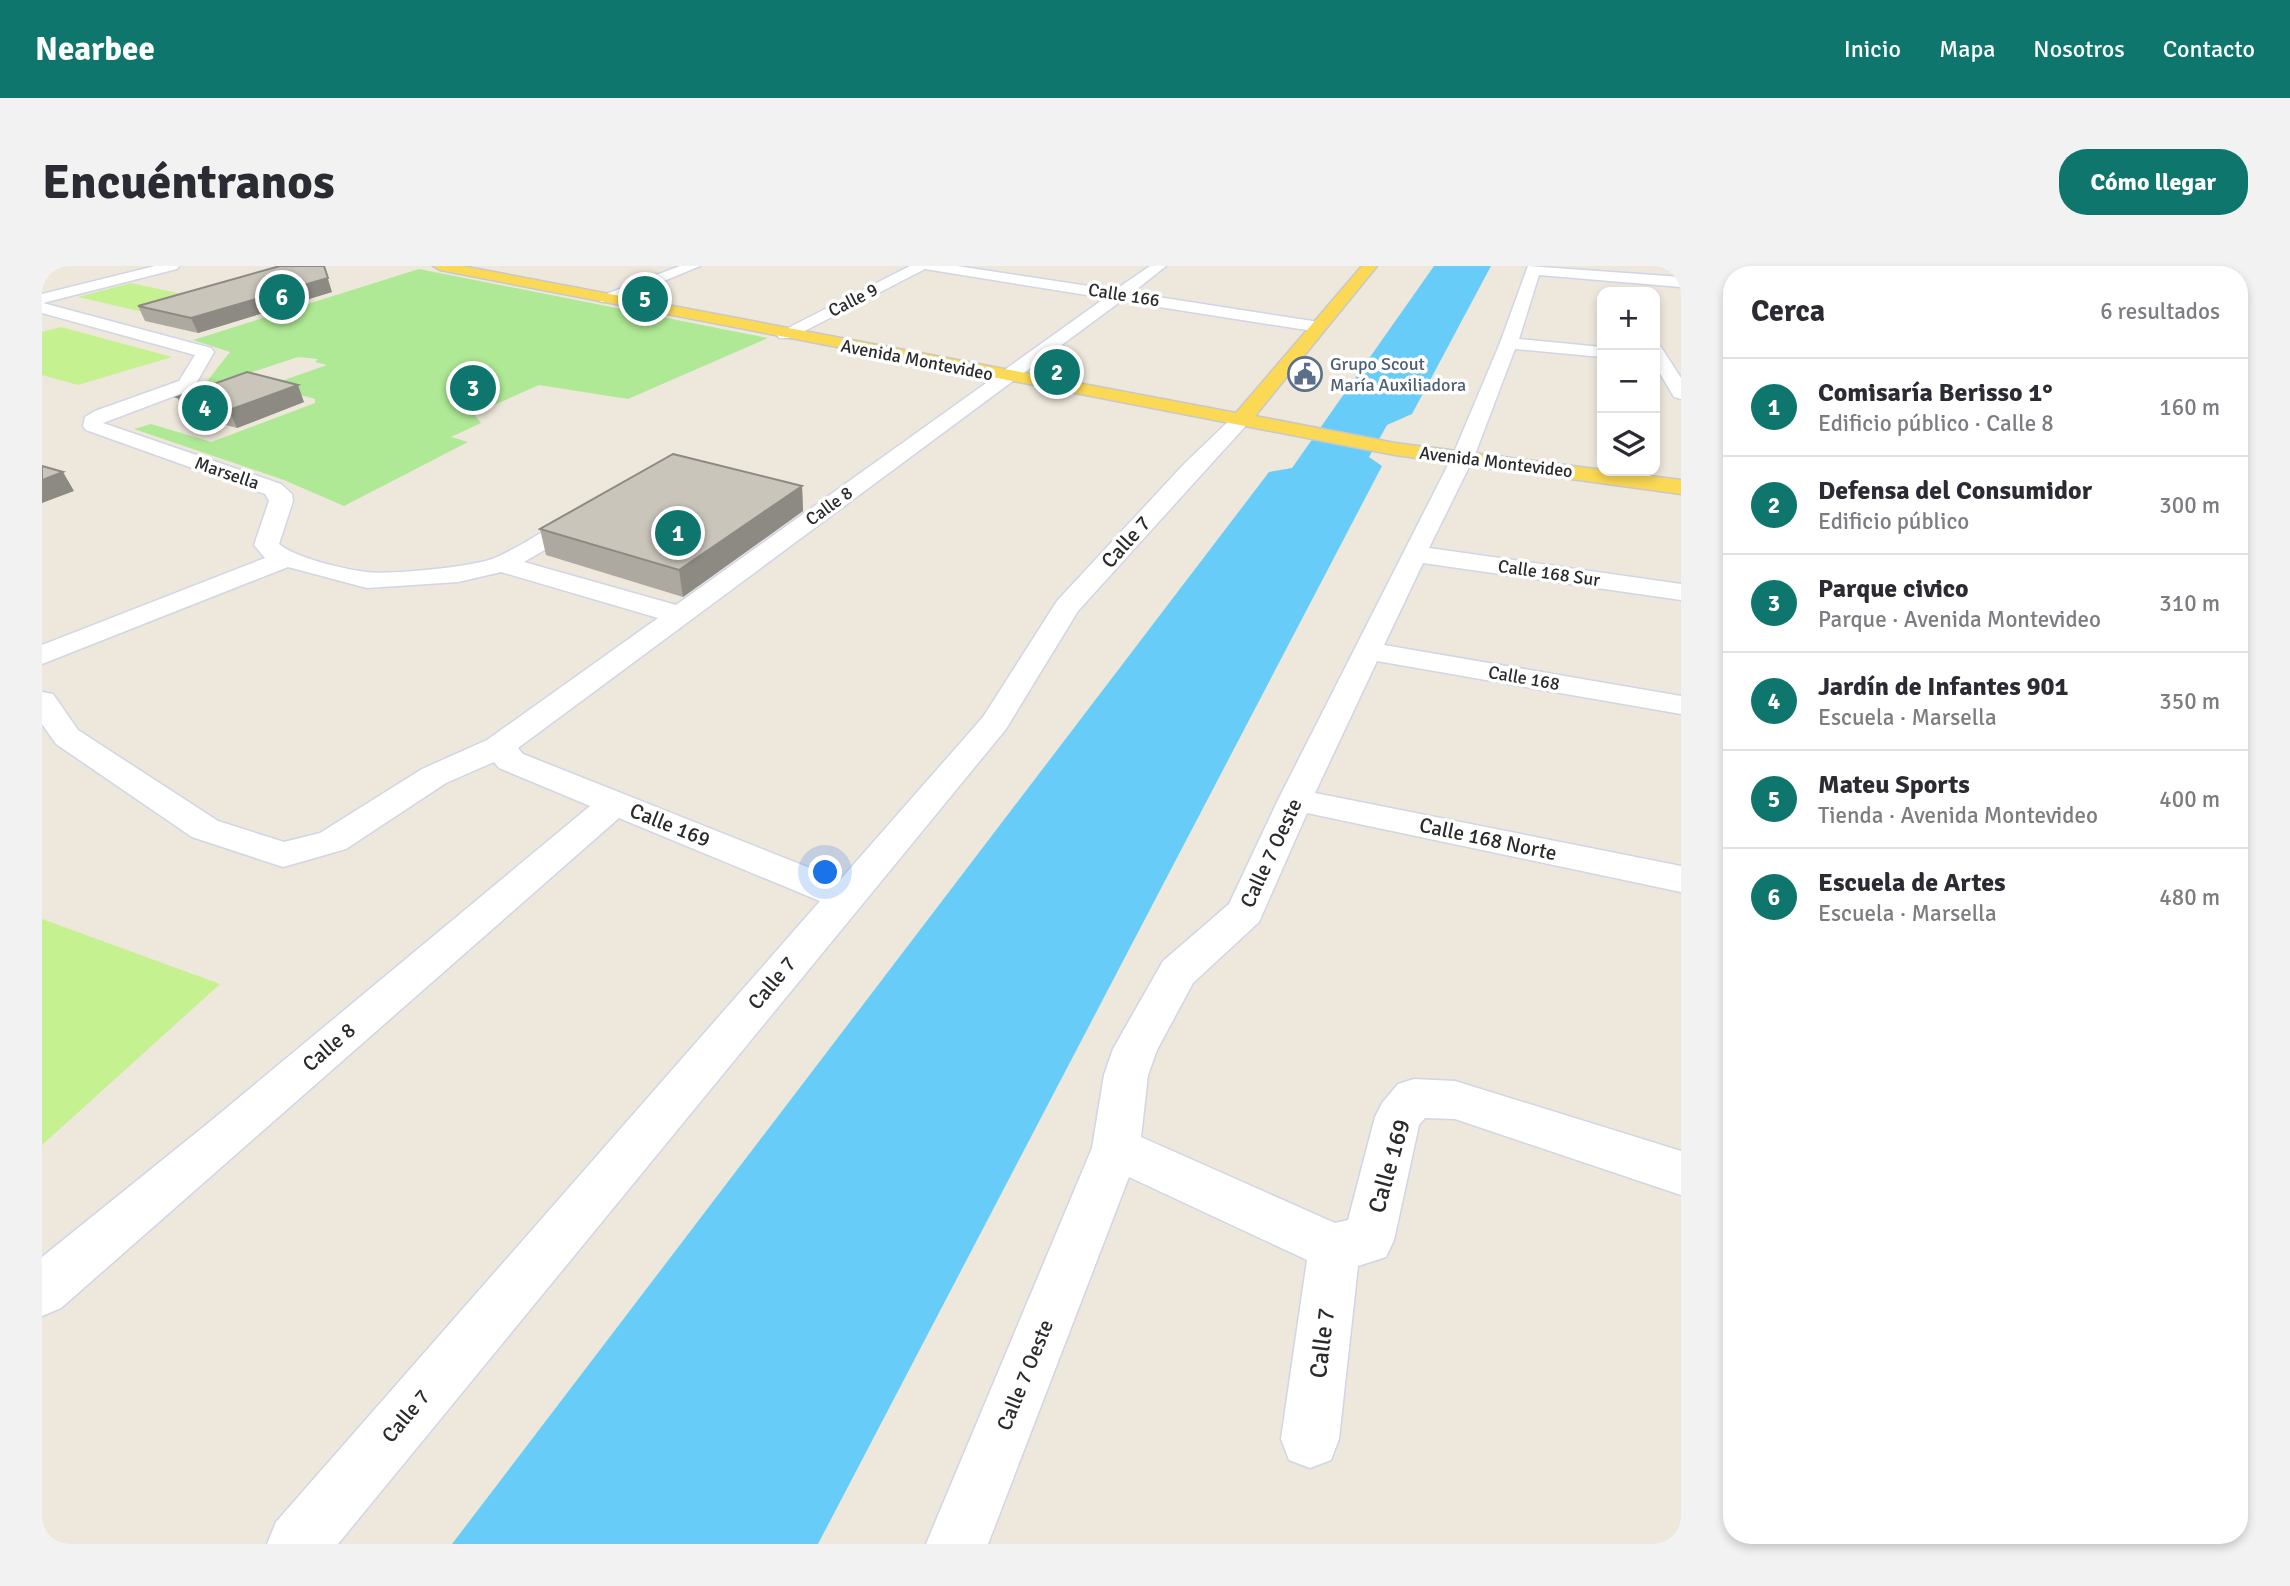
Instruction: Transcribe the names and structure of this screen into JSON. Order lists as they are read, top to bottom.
{
  "streets": {
    "main road": ["Avenida Montevideo"],
    "street": [
      "Calle 166",
      "Calle 9",
      "Marsella",
      "Calle 8",
      "Calle 7",
      "Calle 168 Sur",
      "Calle 168",
      "Calle 169",
      "Calle 168 Norte",
      "Calle 7 Oeste"
    ]
  },
  "crossings": [
    ["Calle 166", "Calle 8"],
    ["Calle 9", "Avenida Montevideo"],
    ["Avenida Montevideo", "Calle 8"],
    ["Avenida Montevideo", "Calle 7"],
    ["Avenida Montevideo", "Calle 7 Oeste"],
    ["Calle 8", "Calle 169"],
    ["Calle 7", "Calle 169"],
    ["Calle 168 Sur", "Calle 7 Oeste"],
    ["Calle 168", "Calle 7 Oeste"],
    ["Calle 168 Norte", "Calle 7 Oeste"]
  ],
  "places": {
    "public building": ["Grupo Scout María Auxiliadora"]
  },
  "page": {
    "header": "Nearbee",
    "nav": [
      "Inicio",
      "Mapa",
      "Nosotros",
      "Contacto"
    ],
    "buttons": "Cómo llegar",
    "title": "Encuéntranos",
    "heading": ["Cerca", "6 resultados"],
    "pins": [
      "6",
      "5",
      "2",
      "3",
      "4",
      "1"
    ],
    "map_buttons": ["+", "−"],
    "list": [
      {
        "mark": "1",
        "name": "Comisaría Berisso 1°",
        "note": "Edificio público · Calle 8",
        "value": "160 m"
      },
      {
        "mark": "2",
        "name": "Defensa del Consumidor",
        "note": "Edificio público",
        "value": "300 m"
      },
      {
        "mark": "3",
        "name": "Parque civico",
        "note": "Parque · Avenida Montevideo",
        "value": "310 m"
      },
      {
        "mark": "4",
        "name": "Jardín de Infantes 901",
        "note": "Escuela · Marsella",
        "value": "350 m"
      },
      {
        "mark": "5",
        "name": "Mateu Sports",
        "note": "Tienda · Avenida Montevideo",
        "value": "400 m"
      },
      {
        "mark": "6",
        "name": "Escuela de Artes",
        "note": "Escuela · Marsella",
        "value": "480 m"
      }
    ]
  }
}
